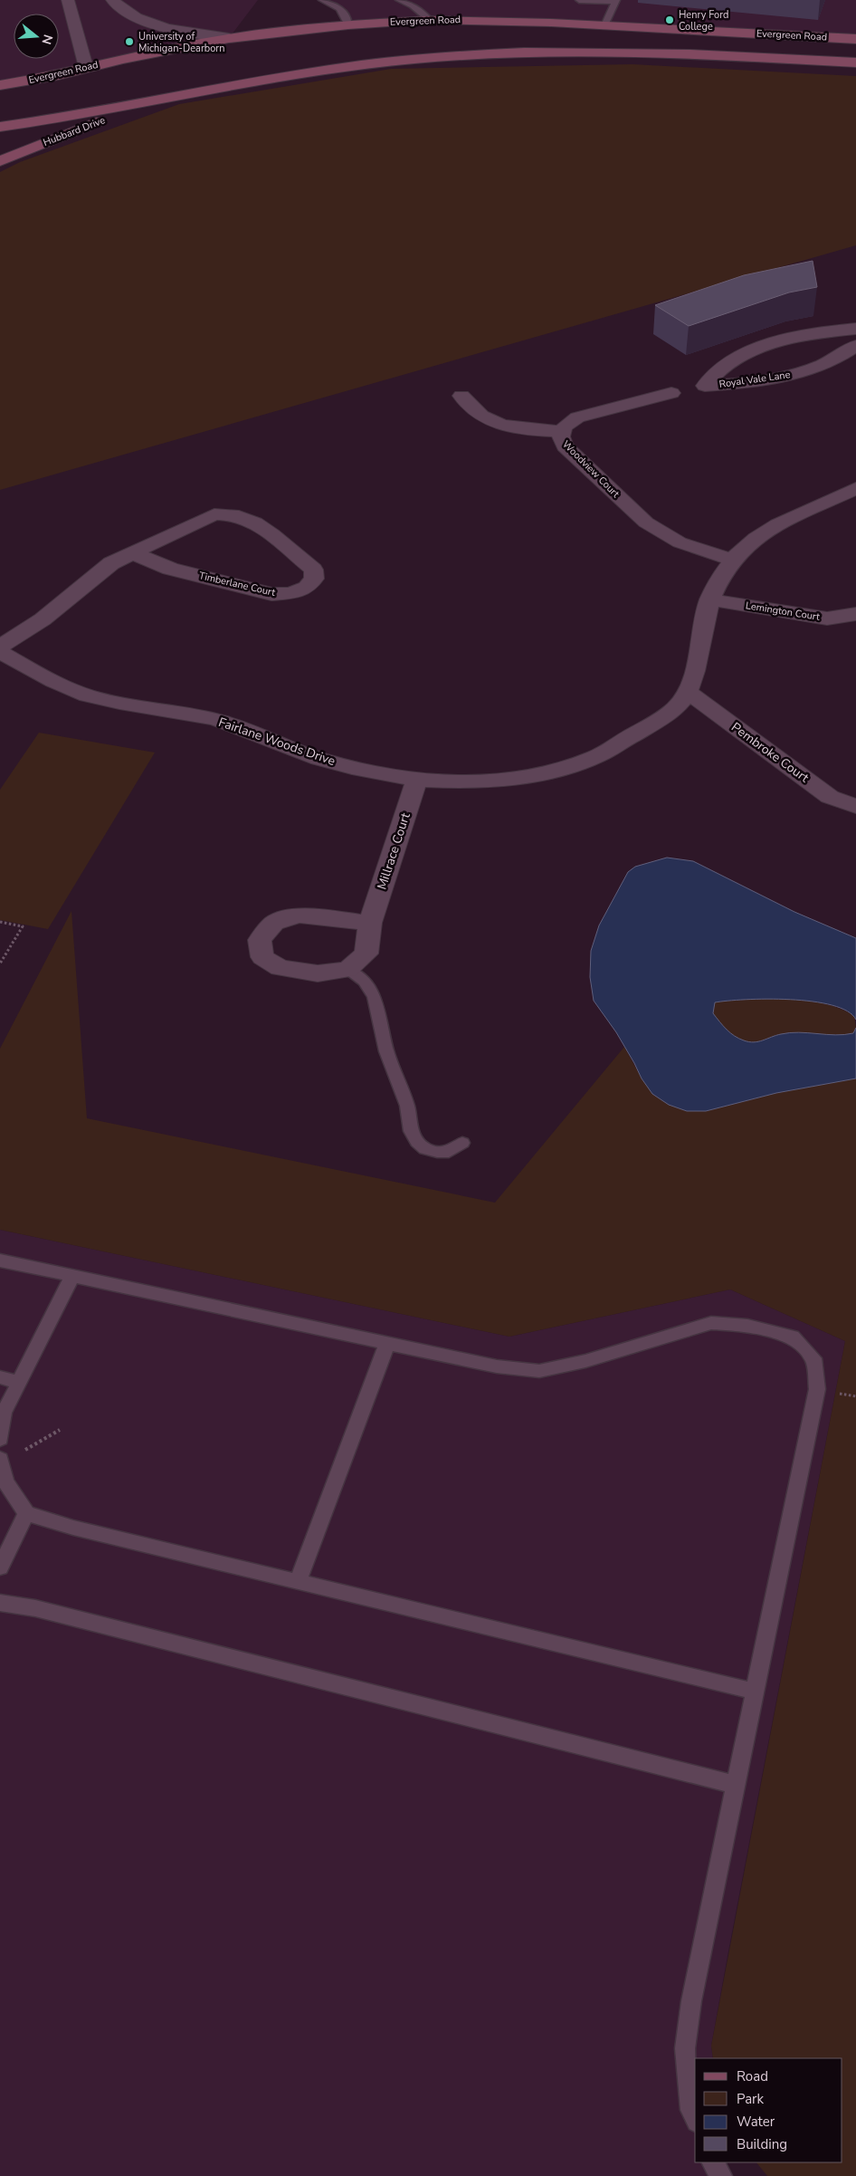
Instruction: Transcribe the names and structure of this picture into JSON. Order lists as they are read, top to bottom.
{
  "streets": {
    "street": [
      "Evergreen Road",
      "Hubbard Drive",
      "Royal Vale Lane",
      "Woodview Court",
      "Timberlane Court",
      "Lemington Court",
      "Fairlane Woods Drive",
      "Pembroke Court",
      "Millrace Court"
    ]
  },
  "crossings": [
    ["Evergreen Road", "Hubbard Drive"],
    ["Woodview Court", "Fairlane Woods Drive"],
    ["Lemington Court", "Fairlane Woods Drive"],
    ["Fairlane Woods Drive", "Pembroke Court"],
    ["Fairlane Woods Drive", "Millrace Court"]
  ],
  "places": ["Henry Ford College", "University of Michigan-Dearborn"],
  "legend": [
    "Road",
    "Park",
    "Water",
    "Building"
  ],
  "north": "right"
}
